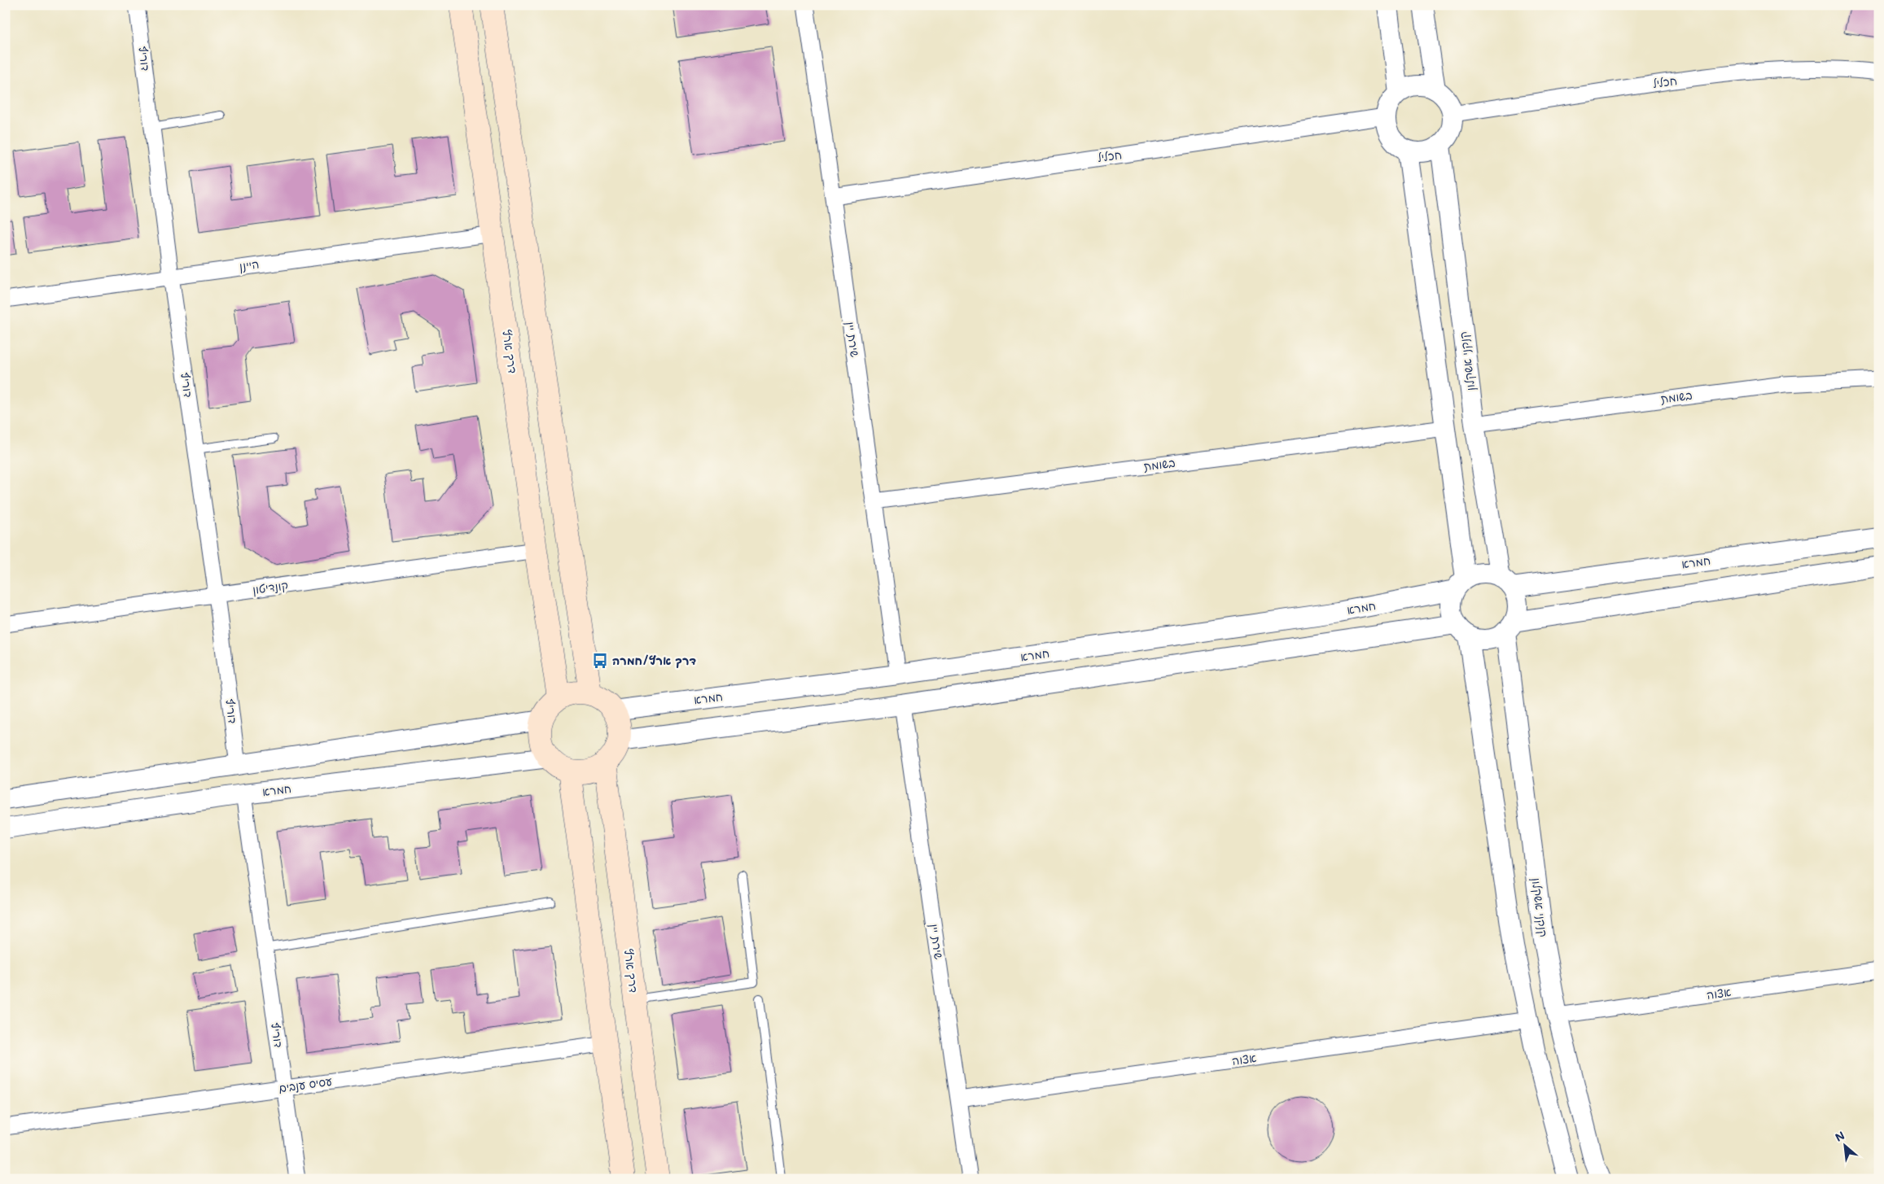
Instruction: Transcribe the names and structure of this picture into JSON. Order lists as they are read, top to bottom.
{
  "streets": {
    "main road": ["דרך ארץ"],
    "street": [
      "דוריף",
      "חכליל",
      "היינן",
      "שירת יין",
      "קנקני אשקלון",
      "בשומת",
      "חמרא",
      "קונדיטון",
      "אצוה",
      "עסיס ענבים"
    ]
  },
  "crossings": [
    ["דוריף", "היינן"],
    ["דוריף", "חמרא"],
    ["דוריף", "קונדיטון"],
    ["דוריף", "עסיס ענבים"],
    ["חכליל", "שירת יין"],
    ["חכליל", "קנקני אשקלון"],
    ["היינן", "דרך ארץ"],
    ["שירת יין", "בשומת"],
    ["שירת יין", "חמרא"],
    ["שירת יין", "אצוה"],
    ["דרך ארץ", "חמרא"],
    ["דרך ארץ", "קונדיטון"],
    ["קנקני אשקלון", "בשומת"],
    ["קנקני אשקלון", "חמרא"],
    ["קנקני אשקלון", "אצוה"]
  ],
  "places": {
    "bus stop": ["דרך ארץ/חמרה"]
  },
  "north": "top left"
}
